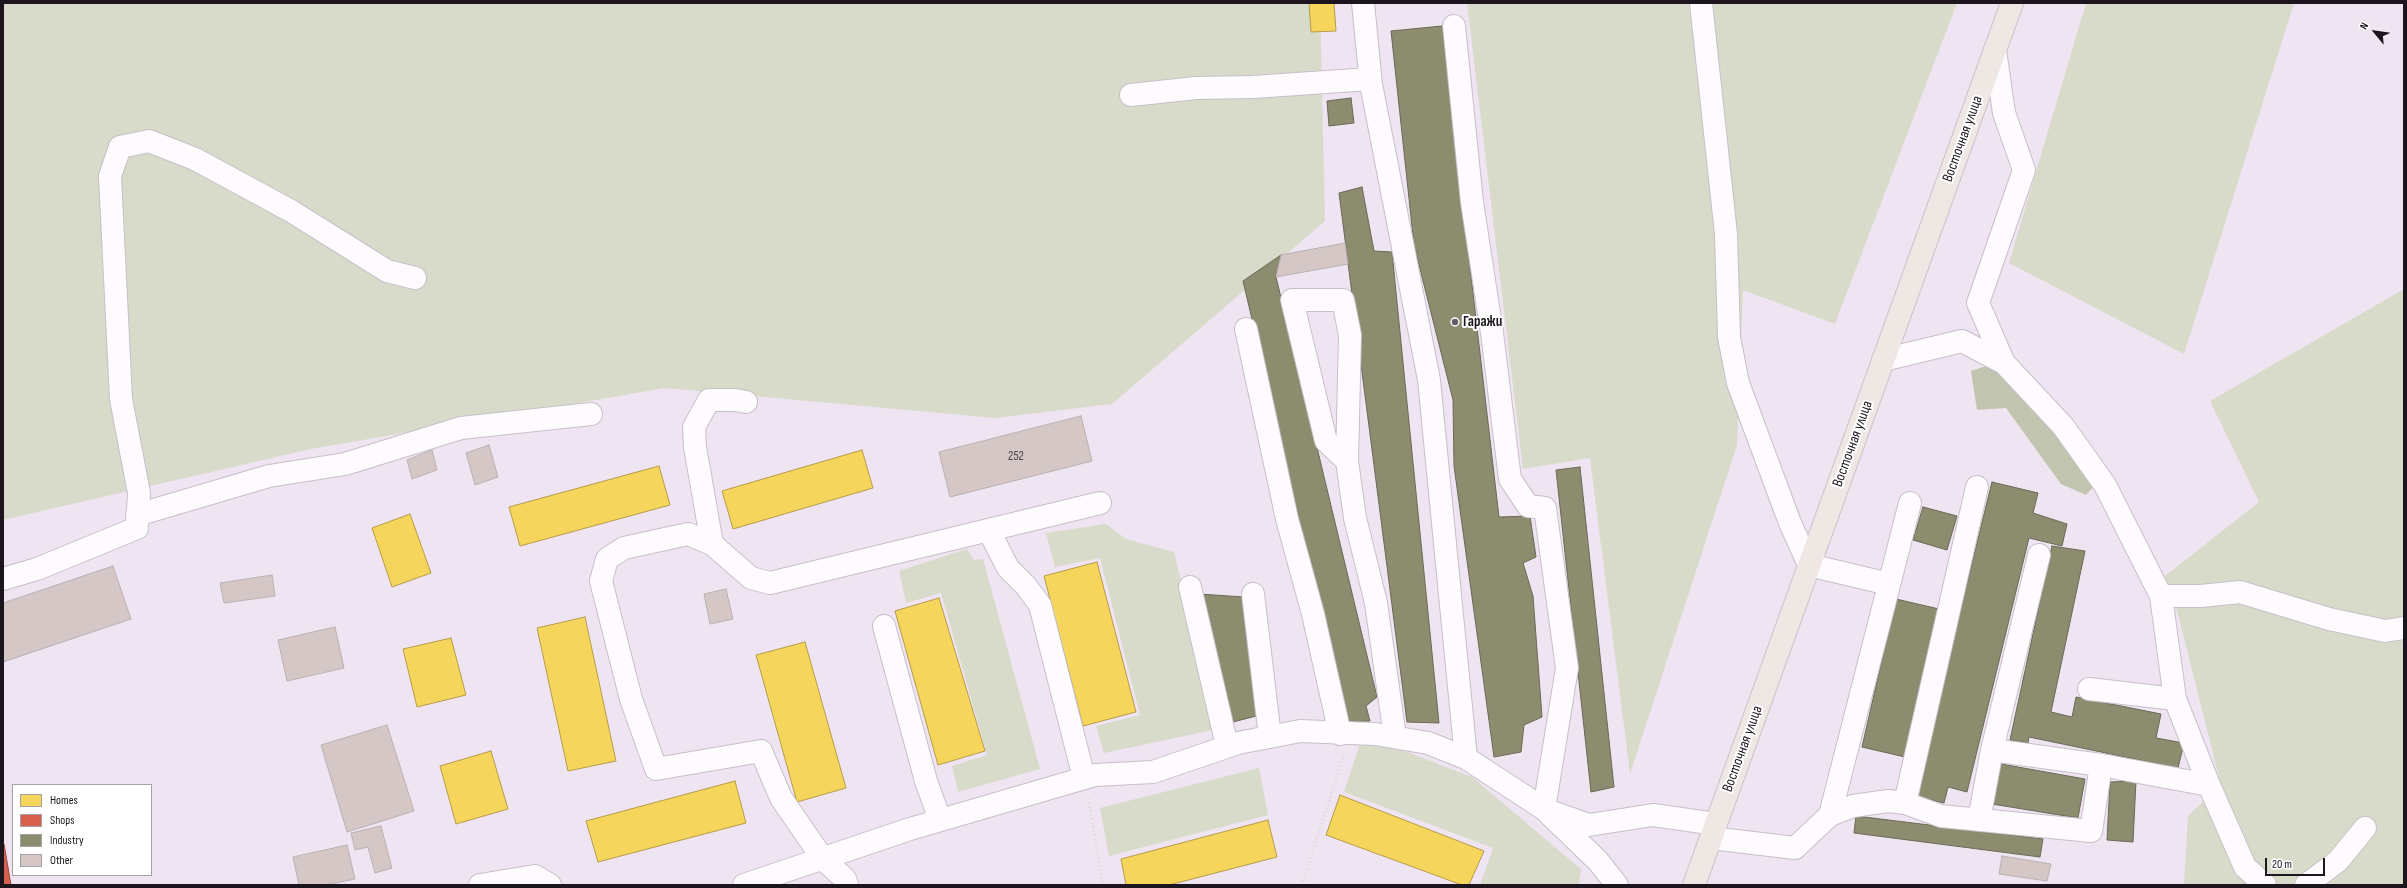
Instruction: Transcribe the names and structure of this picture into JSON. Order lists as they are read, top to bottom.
{
  "streets": {
    "main road": ["Восточная улица"]
  },
  "places": ["Гаражи"],
  "house_numbers": ["252"],
  "legend": [
    "Homes",
    "Shops",
    "Industry",
    "Other"
  ],
  "scale_bar": "20 m",
  "north": "top left"
}
